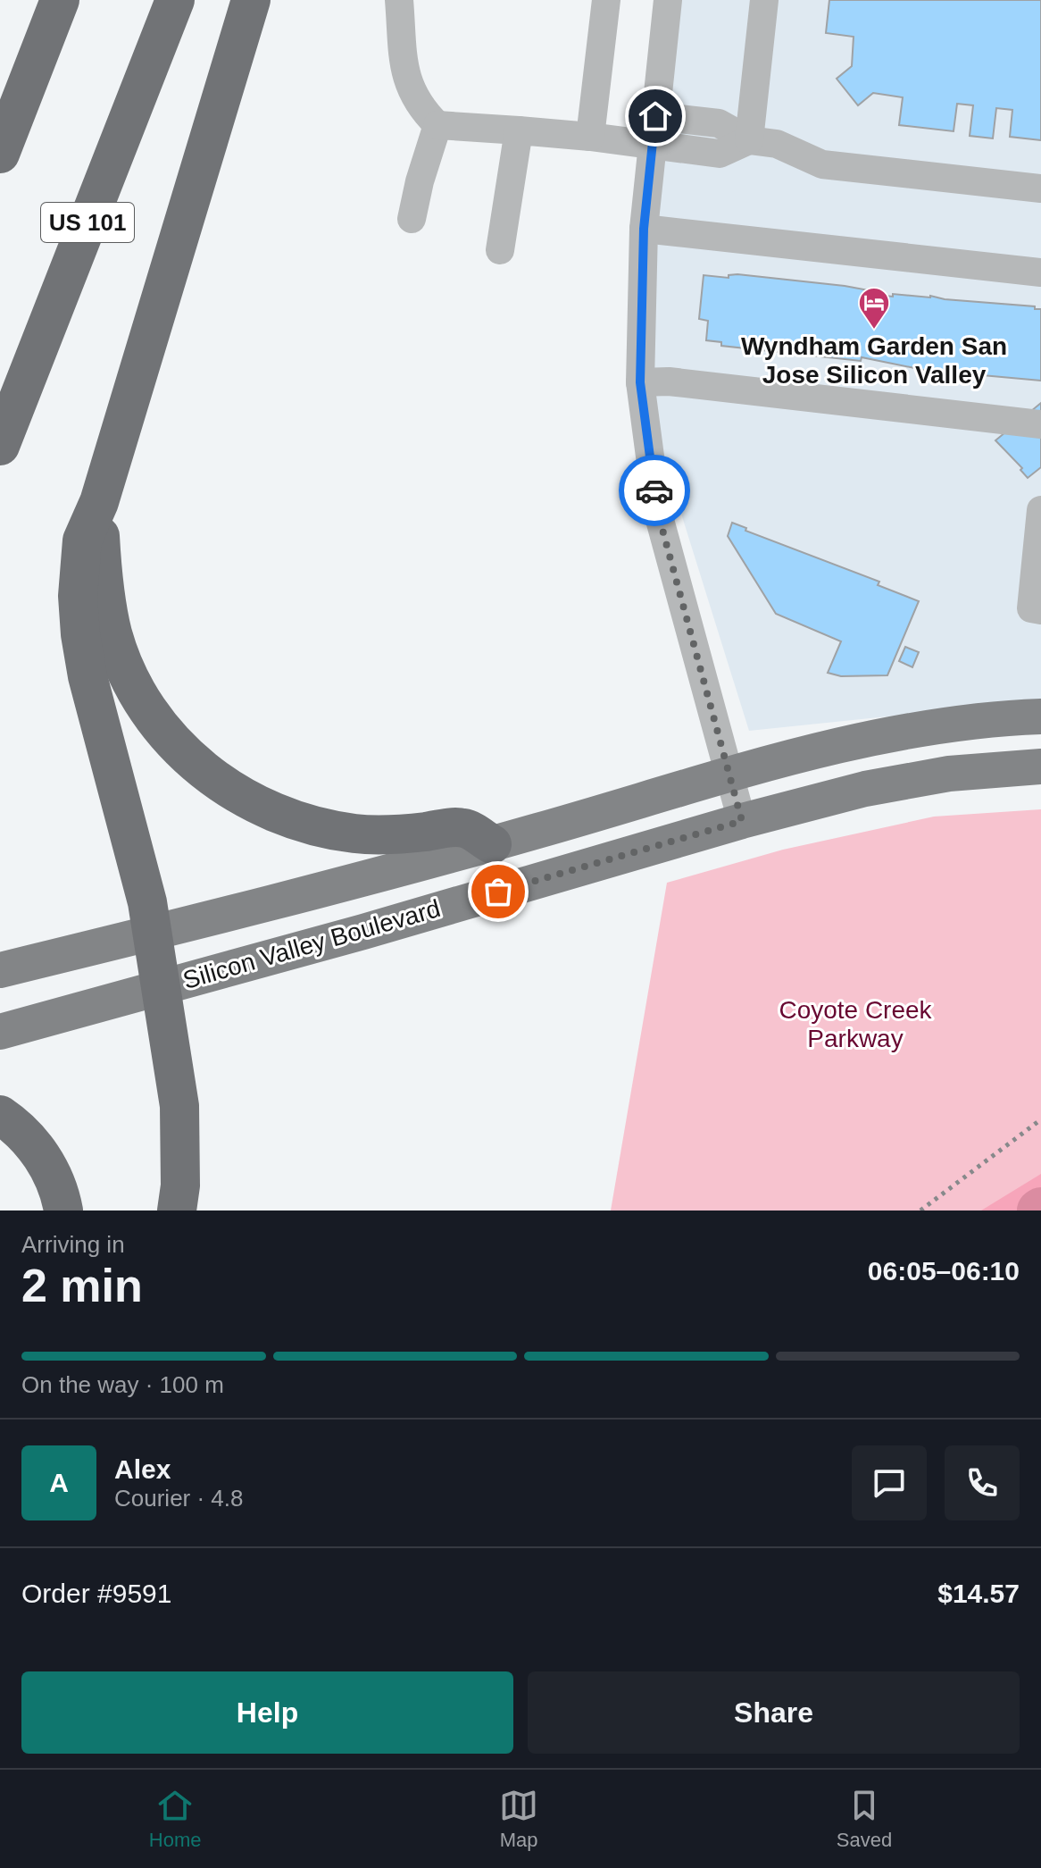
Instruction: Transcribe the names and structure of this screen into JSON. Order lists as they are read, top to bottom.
{
  "streets": {
    "highway": ["US 101"],
    "main road": ["Silicon Valley Boulevard"]
  },
  "parks": ["Coyote Creek Parkway"],
  "places": {
    "hotel": ["Wyndham Garden San Jose Silicon Valley"]
  },
  "page": {
    "heading": ["2 min", "Arriving in", "06:05–06:10"],
    "panel": [
      "Alex",
      "Courier · 4.8",
      "Order #9591",
      "$14.57"
    ],
    "bar": "On the way · 100 m",
    "round": "A",
    "buttons": ["Help", "Share"],
    "tabs": ["Home", "Map", "Saved"]
  }
}
